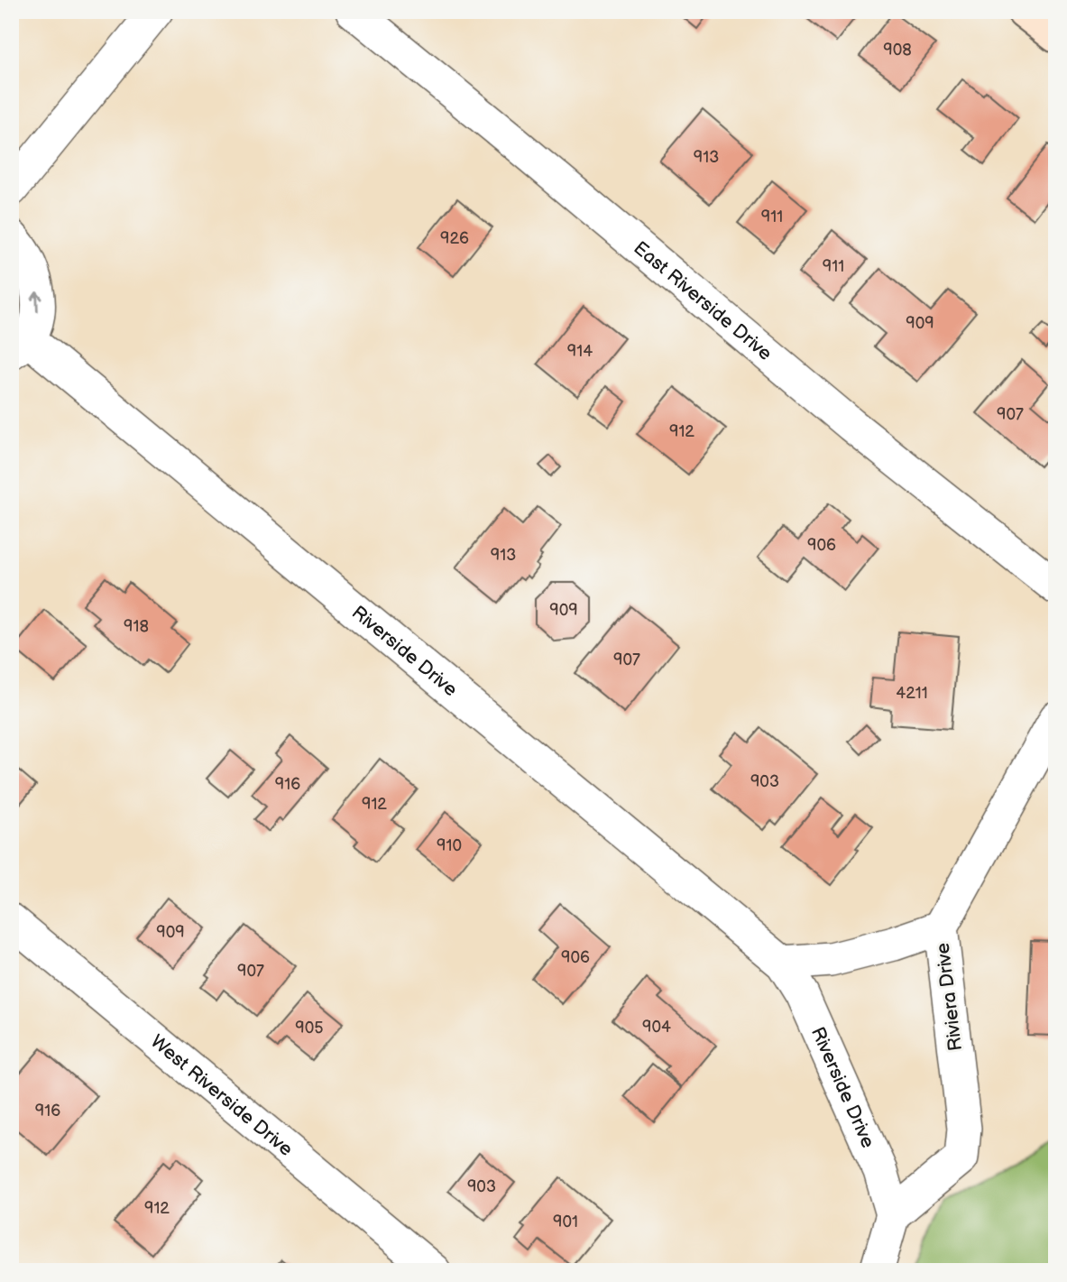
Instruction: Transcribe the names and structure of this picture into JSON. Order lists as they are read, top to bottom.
{
  "streets": {
    "street": [
      "East Riverside Drive",
      "Riverside Drive",
      "Riviera Drive",
      "West Riverside Drive"
    ]
  },
  "crossings": [
    ["Riverside Drive", "Riviera Drive"]
  ],
  "house_numbers": [
    "908",
    "913",
    "911",
    "926",
    "911",
    "909",
    "914",
    "907",
    "912",
    "906",
    "913",
    "909",
    "918",
    "907",
    "4211",
    "903",
    "916",
    "912",
    "910",
    "909",
    "906",
    "907",
    "904",
    "905",
    "916",
    "903",
    "912",
    "901"
  ]
}
